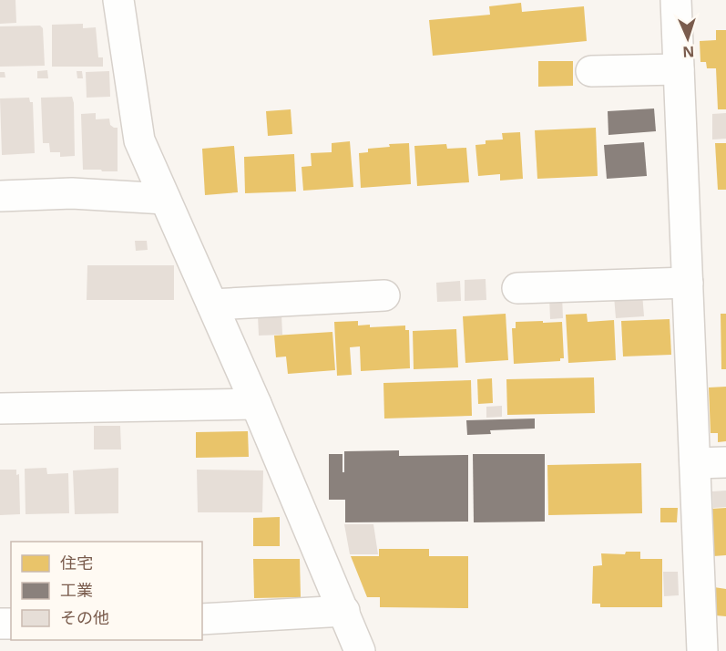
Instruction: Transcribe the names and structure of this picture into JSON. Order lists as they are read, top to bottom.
{
  "legend": ["住宅", "工業", "その他"],
  "north": "bottom"
}
